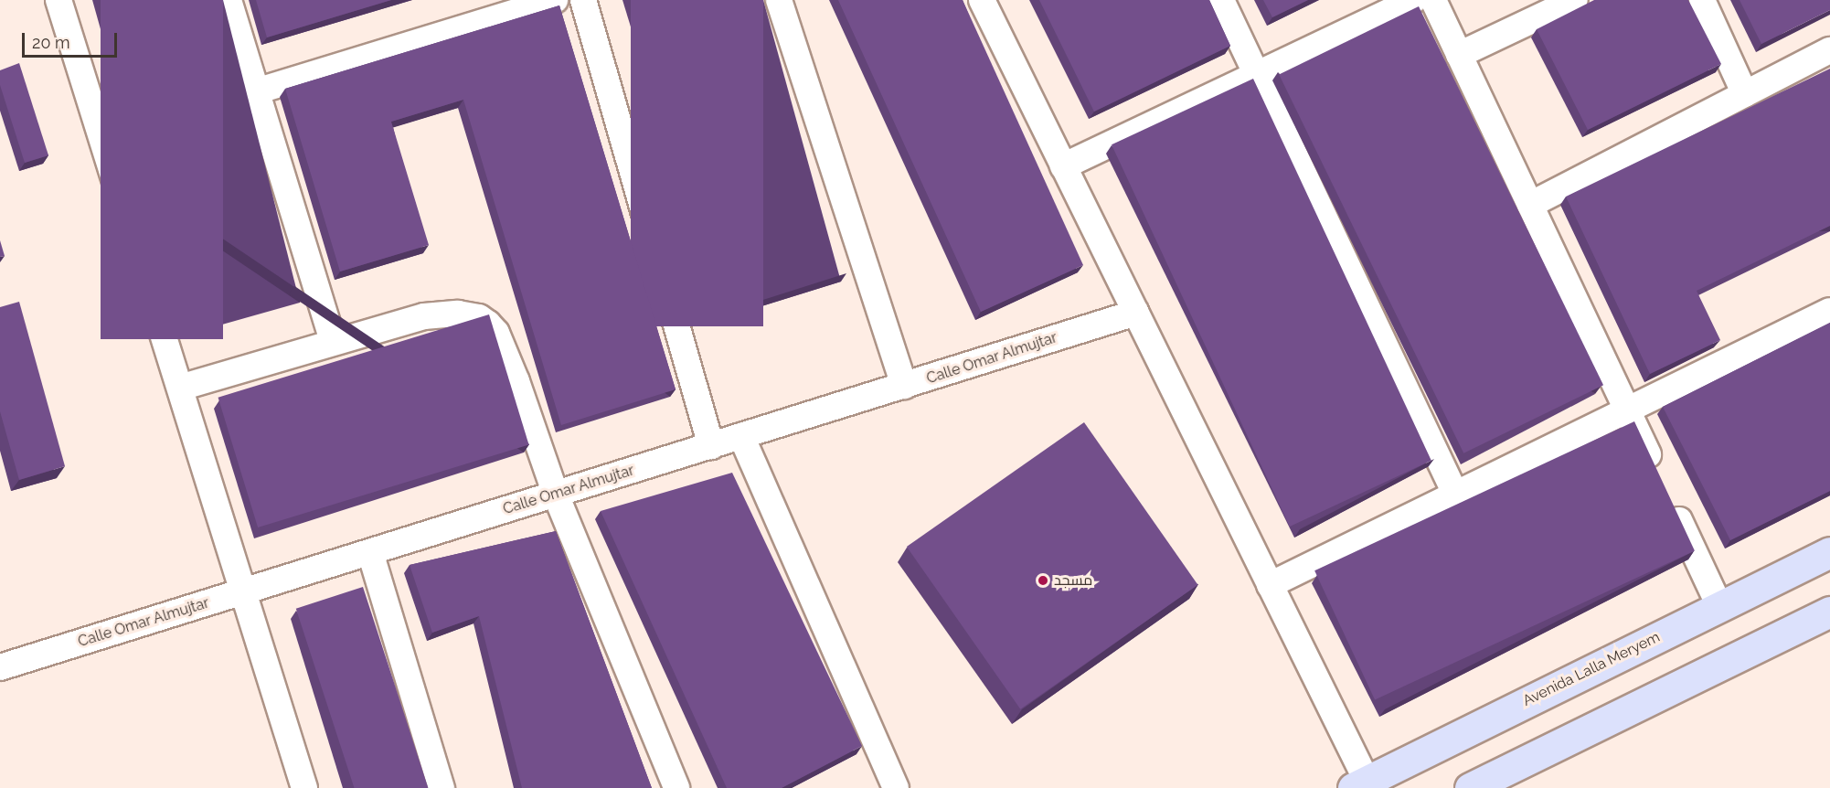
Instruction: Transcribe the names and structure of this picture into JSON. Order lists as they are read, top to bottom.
{
  "streets": {
    "street": ["Calle Omar Almujtar", "Avenida Lalla Meryem"]
  },
  "places": ["مسجد"],
  "scale_bar": "20 m"
}
